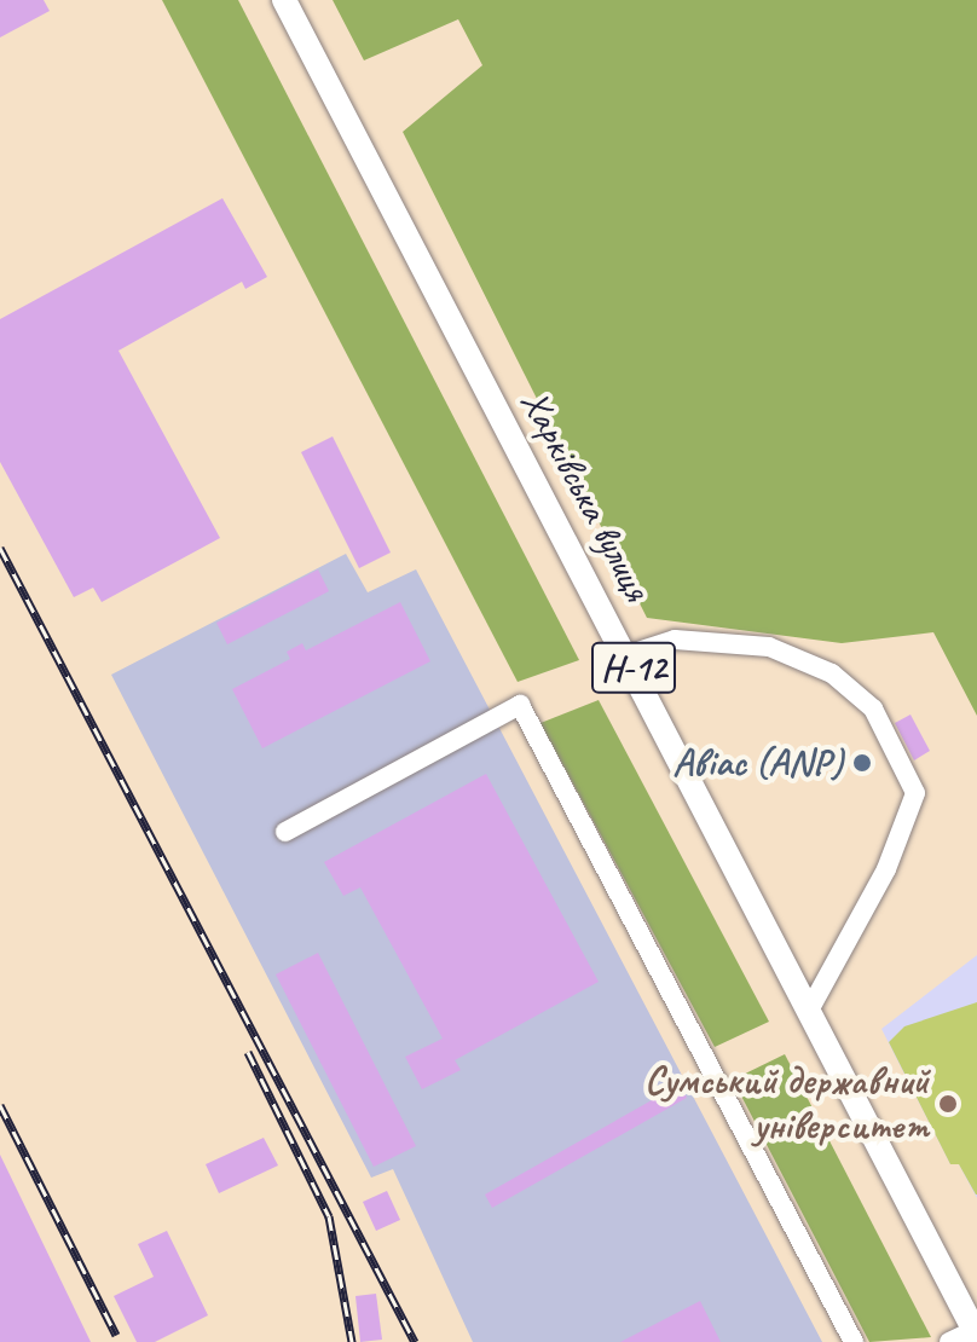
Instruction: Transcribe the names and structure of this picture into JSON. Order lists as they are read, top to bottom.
{
  "streets": {
    "main road": ["Харківська вулиця", "Н-12"]
  },
  "places": ["Авіас (ANP)", "Сумський державний університет"]
}
